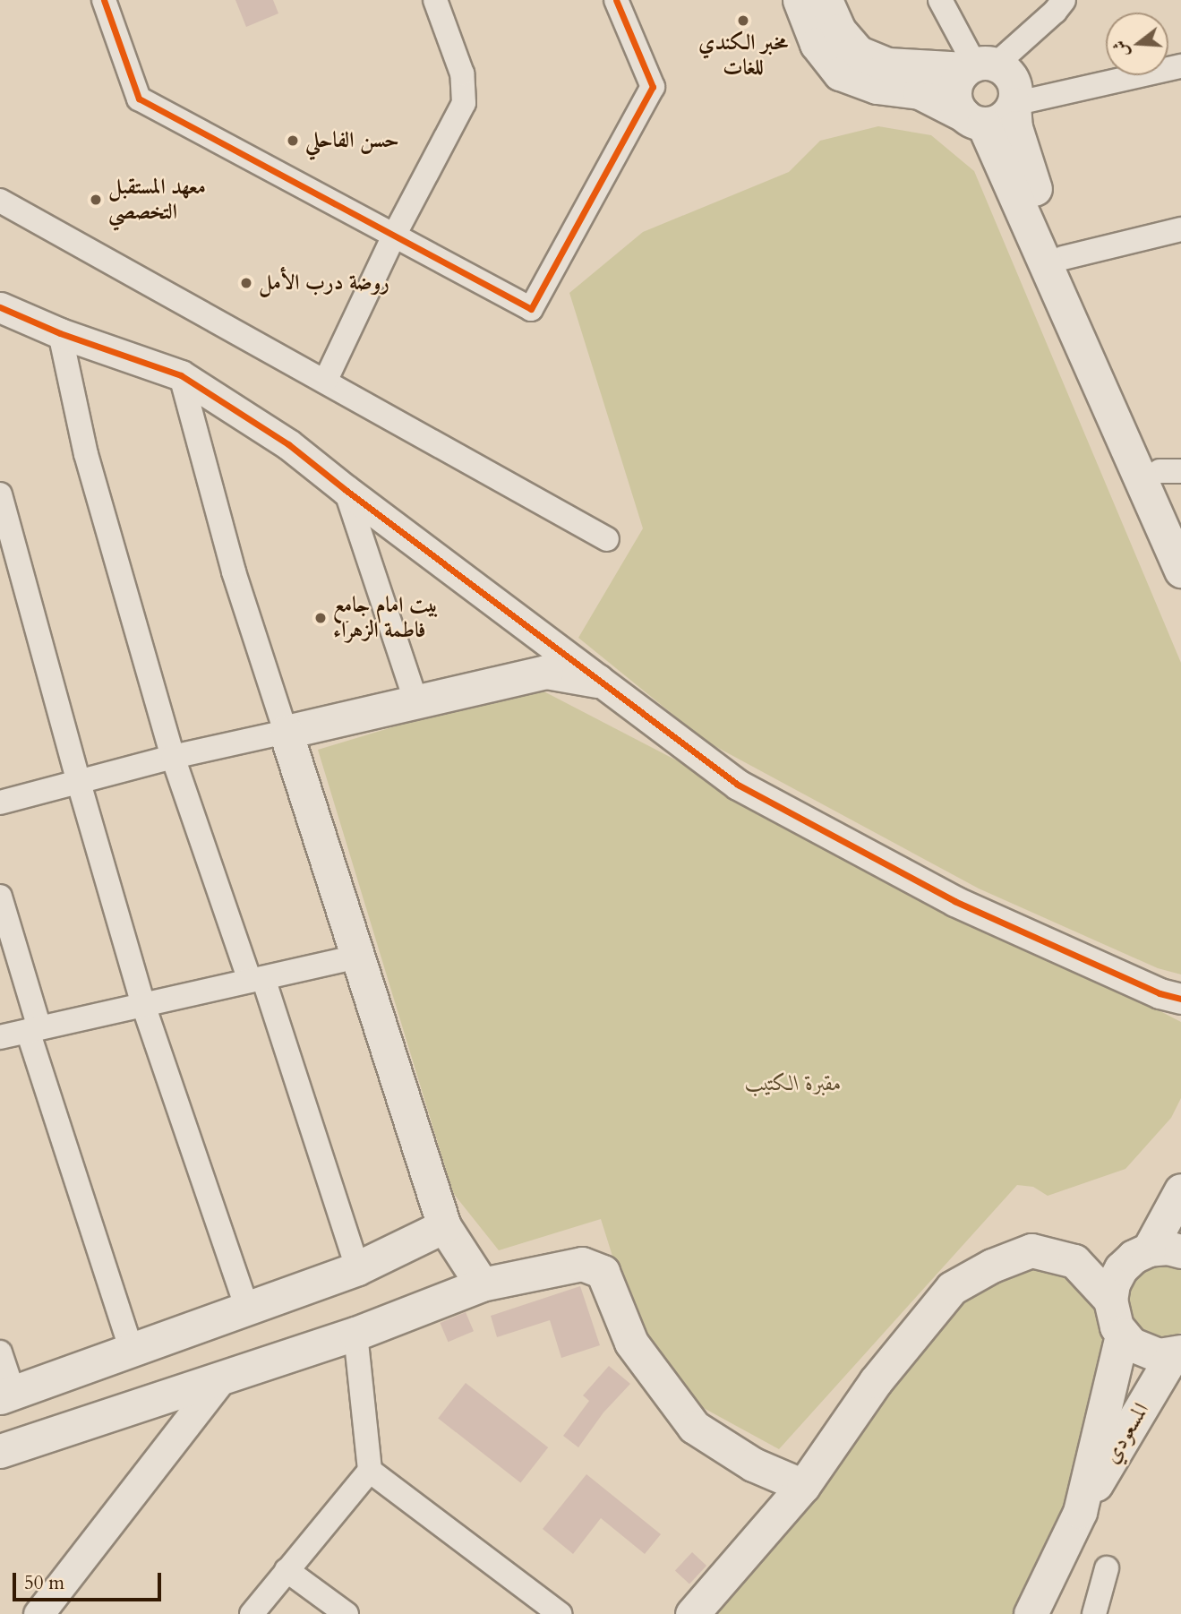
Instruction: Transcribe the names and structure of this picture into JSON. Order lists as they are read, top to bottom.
{
  "streets": {
    "main road": ["المسعودي"]
  },
  "parks": ["مقبرة الكتيب"],
  "places": [
    "مخبر الكندي للغات",
    "حسن الفاحلي",
    "معهد المستقبل التخصصي",
    "روضة درب الأمل",
    "بيت امام جامع فاطمة الزهراء"
  ],
  "scale_bar": "50 m",
  "north": "left"
}
